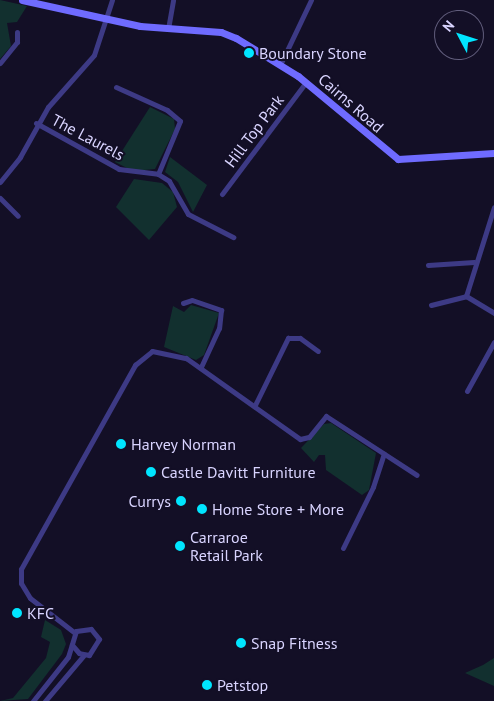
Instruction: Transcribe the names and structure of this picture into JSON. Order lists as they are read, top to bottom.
{
  "streets": {
    "street": ["Cairns Road", "Hill Top Park", "The Laurels"]
  },
  "crossings": [
    ["Cairns Road", "Hill Top Park"]
  ],
  "places": [
    "Boundary Stone",
    "Harvey Norman",
    "Castle Davitt Furniture",
    "Currys",
    "Home Store + More",
    "Carraroe Retail Park",
    "KFC",
    "Snap Fitness",
    "Petstop"
  ],
  "north": "top left"
}
